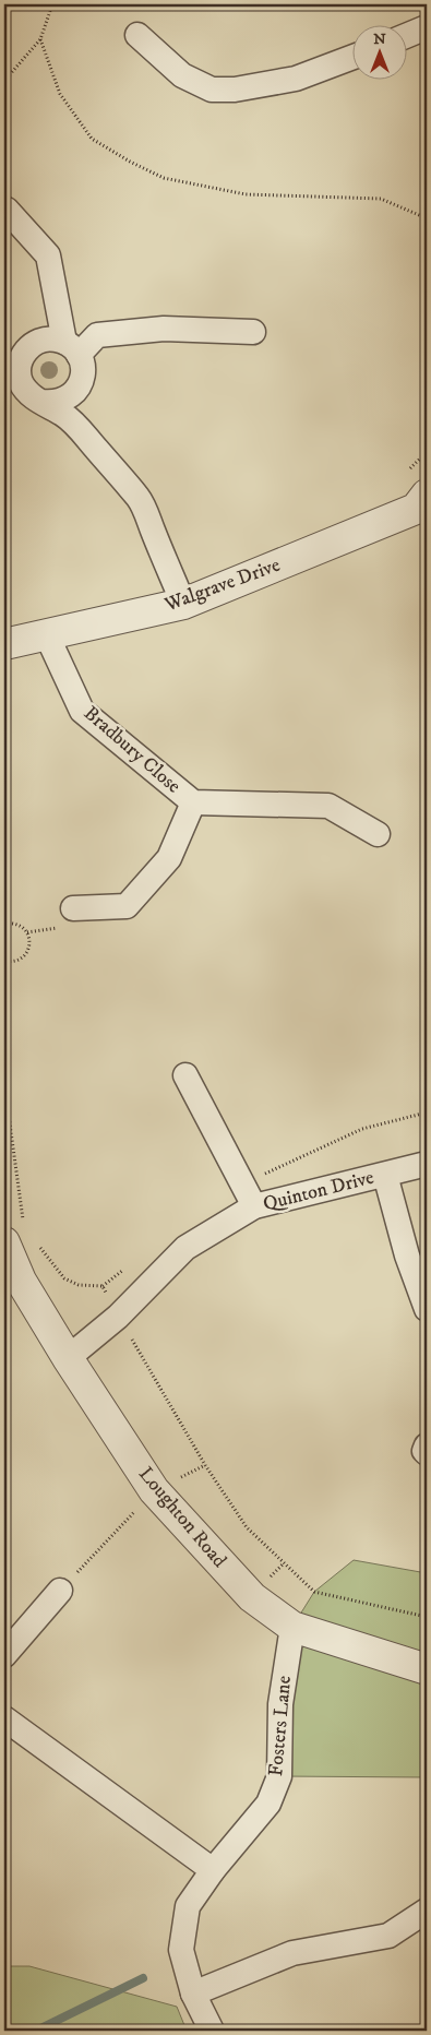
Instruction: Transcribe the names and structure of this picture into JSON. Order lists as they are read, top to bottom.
{
  "streets": {
    "street": [
      "Walgrave Drive",
      "Bradbury Close",
      "Quinton Drive",
      "Loughton Road",
      "Fosters Lane"
    ]
  },
  "crossings": [
    ["Walgrave Drive", "Bradbury Close"],
    ["Quinton Drive", "Loughton Road"],
    ["Loughton Road", "Fosters Lane"]
  ],
  "north": "top"
}
